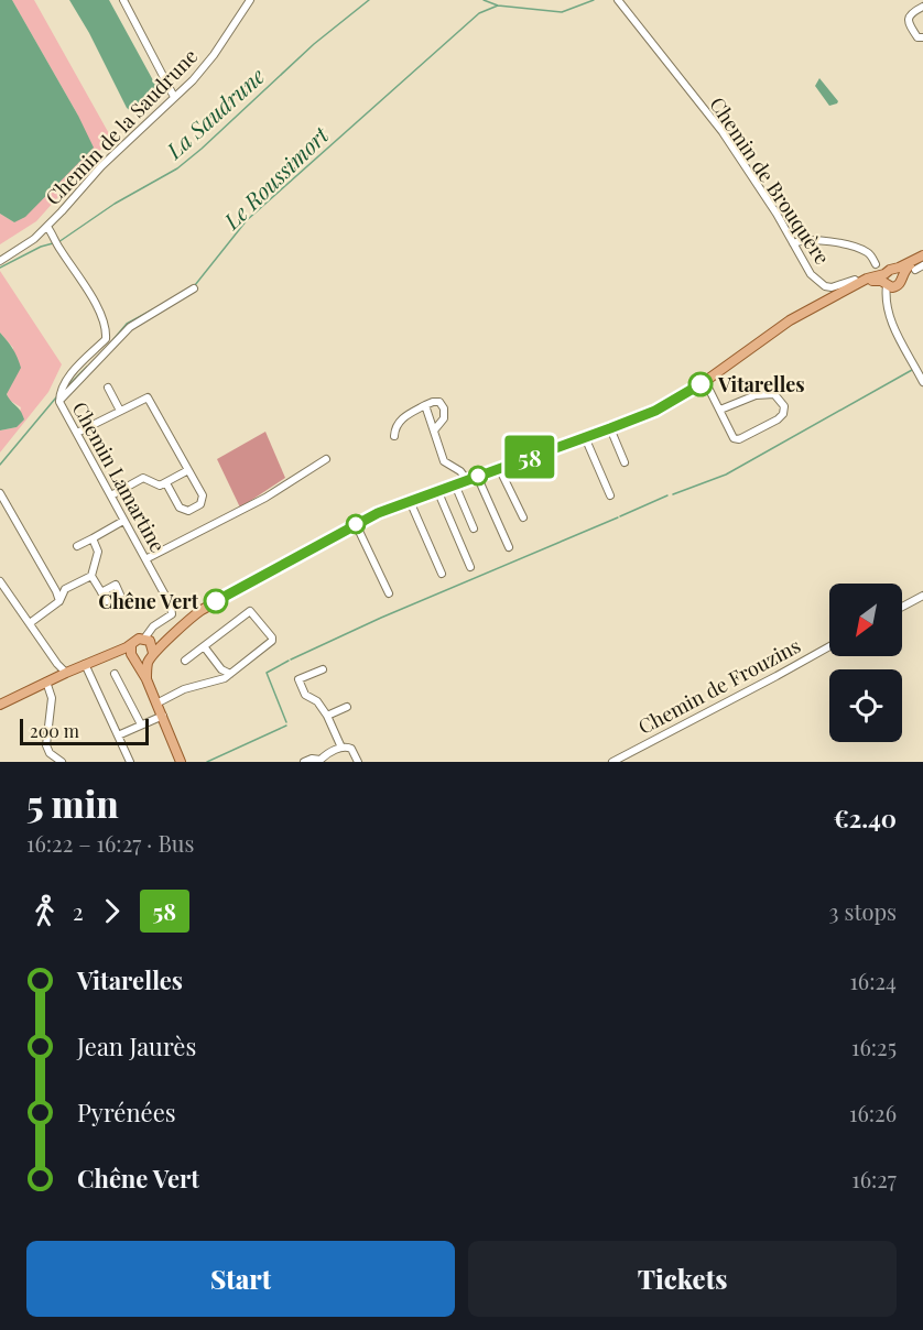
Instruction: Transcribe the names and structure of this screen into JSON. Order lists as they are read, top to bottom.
{
  "streets": {
    "street": [
      "Chemin de la Saudrune",
      "Chemin de Brouquère",
      "Chemin Lamartine",
      "Chemin de Frouzins"
    ]
  },
  "crossings": [
    ["Chemin de la Saudrune", "Chemin Lamartine"]
  ],
  "water": ["La Saudrune", "Le Roussimort"],
  "places": ["Vitarelles", "Chêne Vert"],
  "lines": ["bus line 58"],
  "scale_bar": "200 m",
  "north": "bottom left",
  "page": {
    "on_map": "58",
    "scale": "200 m",
    "heading": ["5 min", "16:22 – 16:27 · Bus", "€2.40"],
    "legs": ["2", "58", "3 stops"],
    "list": [
      {
        "name": "Vitarelles",
        "value": "16:24"
      },
      {
        "name": "Jean Jaurès",
        "value": "16:25"
      },
      {
        "name": "Pyrénées",
        "value": "16:26"
      },
      {
        "name": "Chêne Vert",
        "value": "16:27"
      }
    ],
    "buttons": ["Start", "Tickets"]
  }
}
